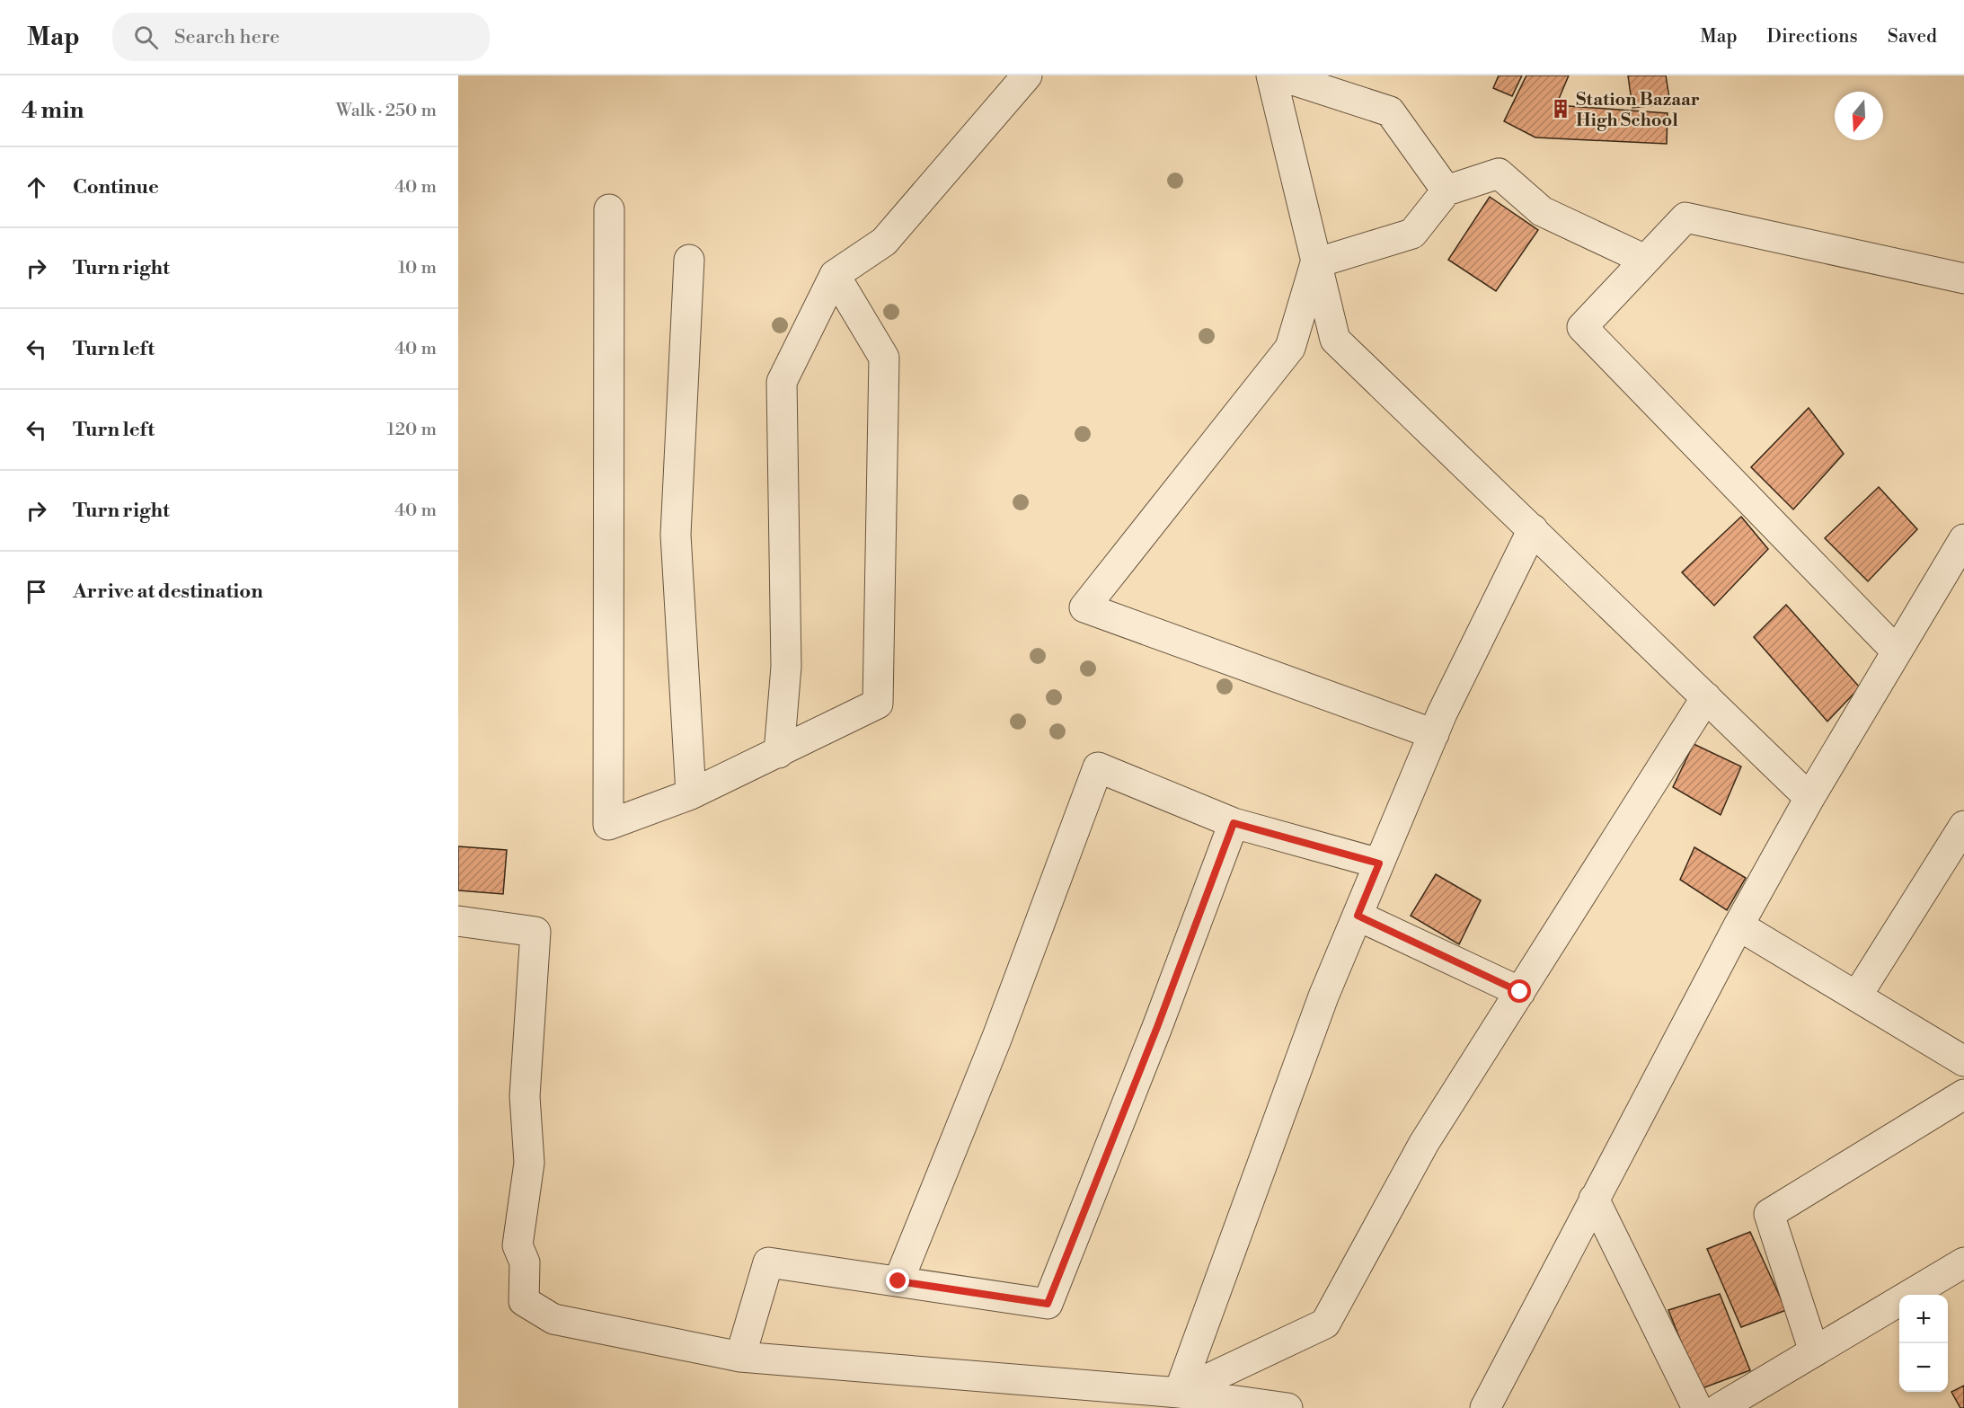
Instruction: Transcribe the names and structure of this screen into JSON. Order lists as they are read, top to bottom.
{
  "places": {
    "building": ["Station Bazaar High School"]
  },
  "north": "bottom",
  "page": {
    "header": "Map",
    "search": "Search here",
    "nav": ["Map", "Directions", "Saved"],
    "heading": ["4 min", "Walk · 250 m"],
    "list": [
      ["Continue", "40 m"],
      ["Turn right", "10 m"],
      ["Turn left", "40 m"],
      ["Turn left", "120 m"],
      ["Turn right", "40 m"],
      "Arrive at destination"
    ],
    "map_buttons": ["+", "−"]
  }
}
